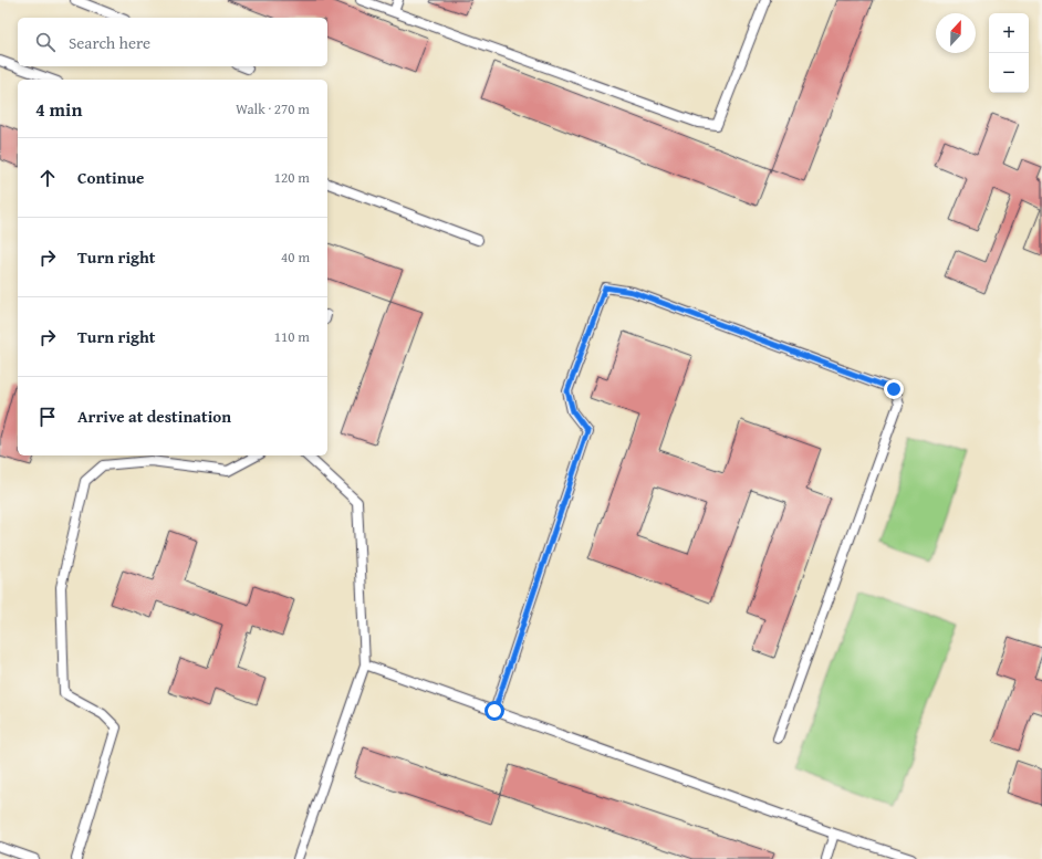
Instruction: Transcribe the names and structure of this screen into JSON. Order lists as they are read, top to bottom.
{
  "north": "top",
  "page": {
    "map_buttons": ["+", "−"],
    "search": "Search here",
    "heading": ["4 min", "Walk · 270 m"],
    "list": [
      ["Continue", "120 m"],
      ["Turn right", "40 m"],
      ["Turn right", "110 m"],
      "Arrive at destination"
    ]
  }
}
